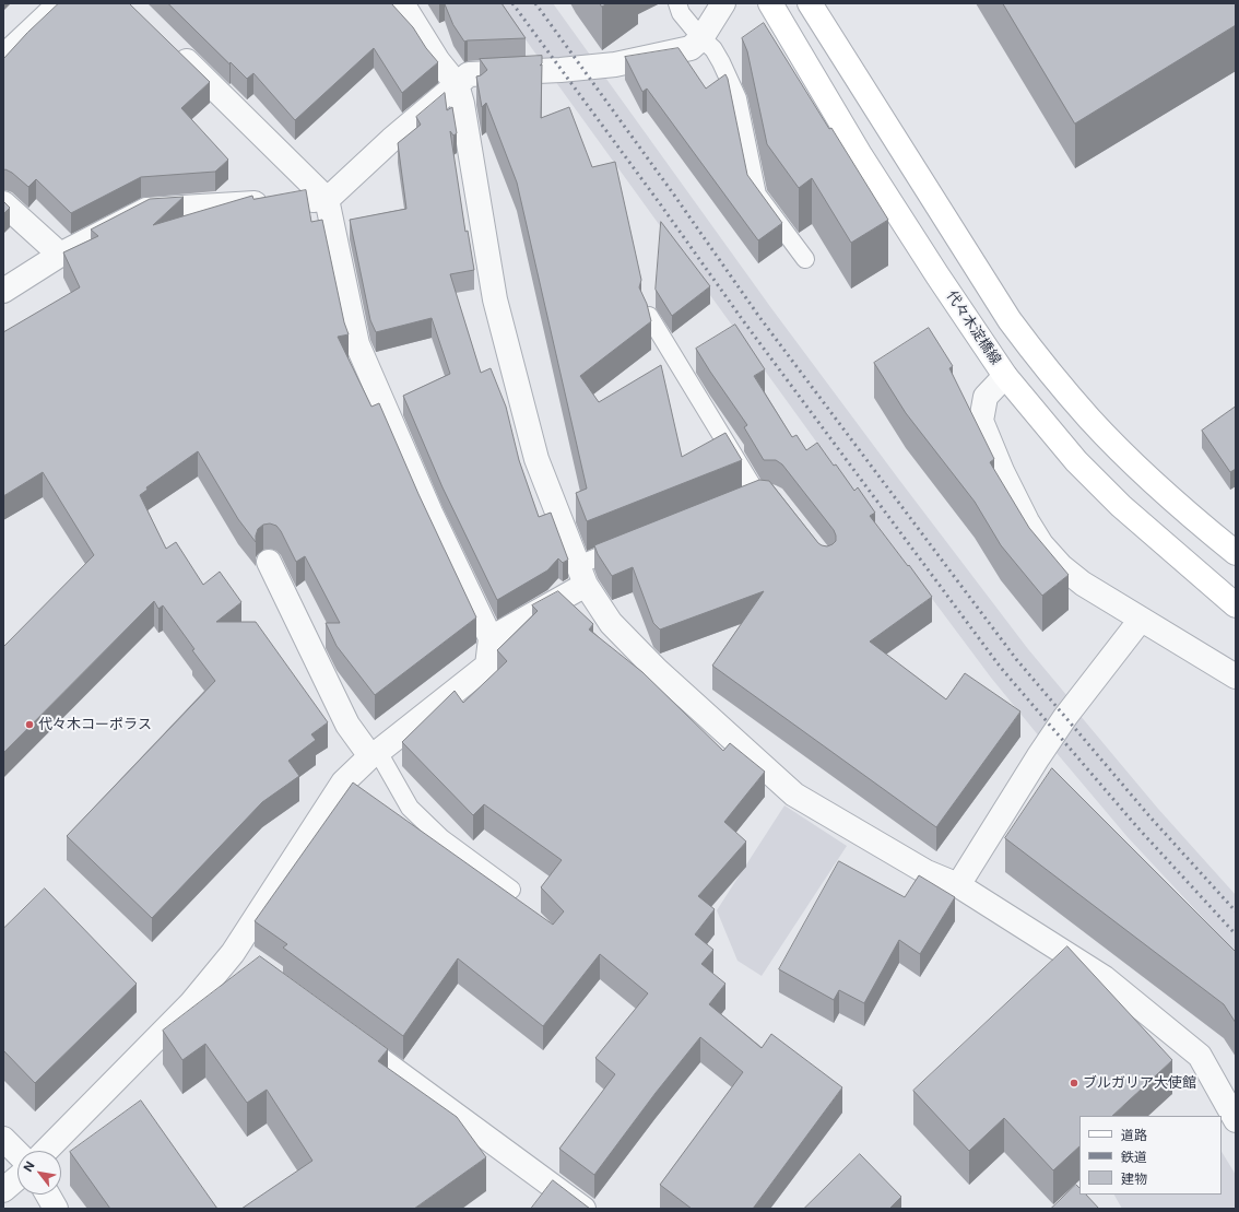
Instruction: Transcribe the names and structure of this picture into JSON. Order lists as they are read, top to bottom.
{
  "streets": {
    "street": ["代々木淀橋線"]
  },
  "places": ["代々木コーポラス", "ブルガリア大使館"],
  "legend": ["道路", "鉄道", "建物"],
  "north": "top left"
}
